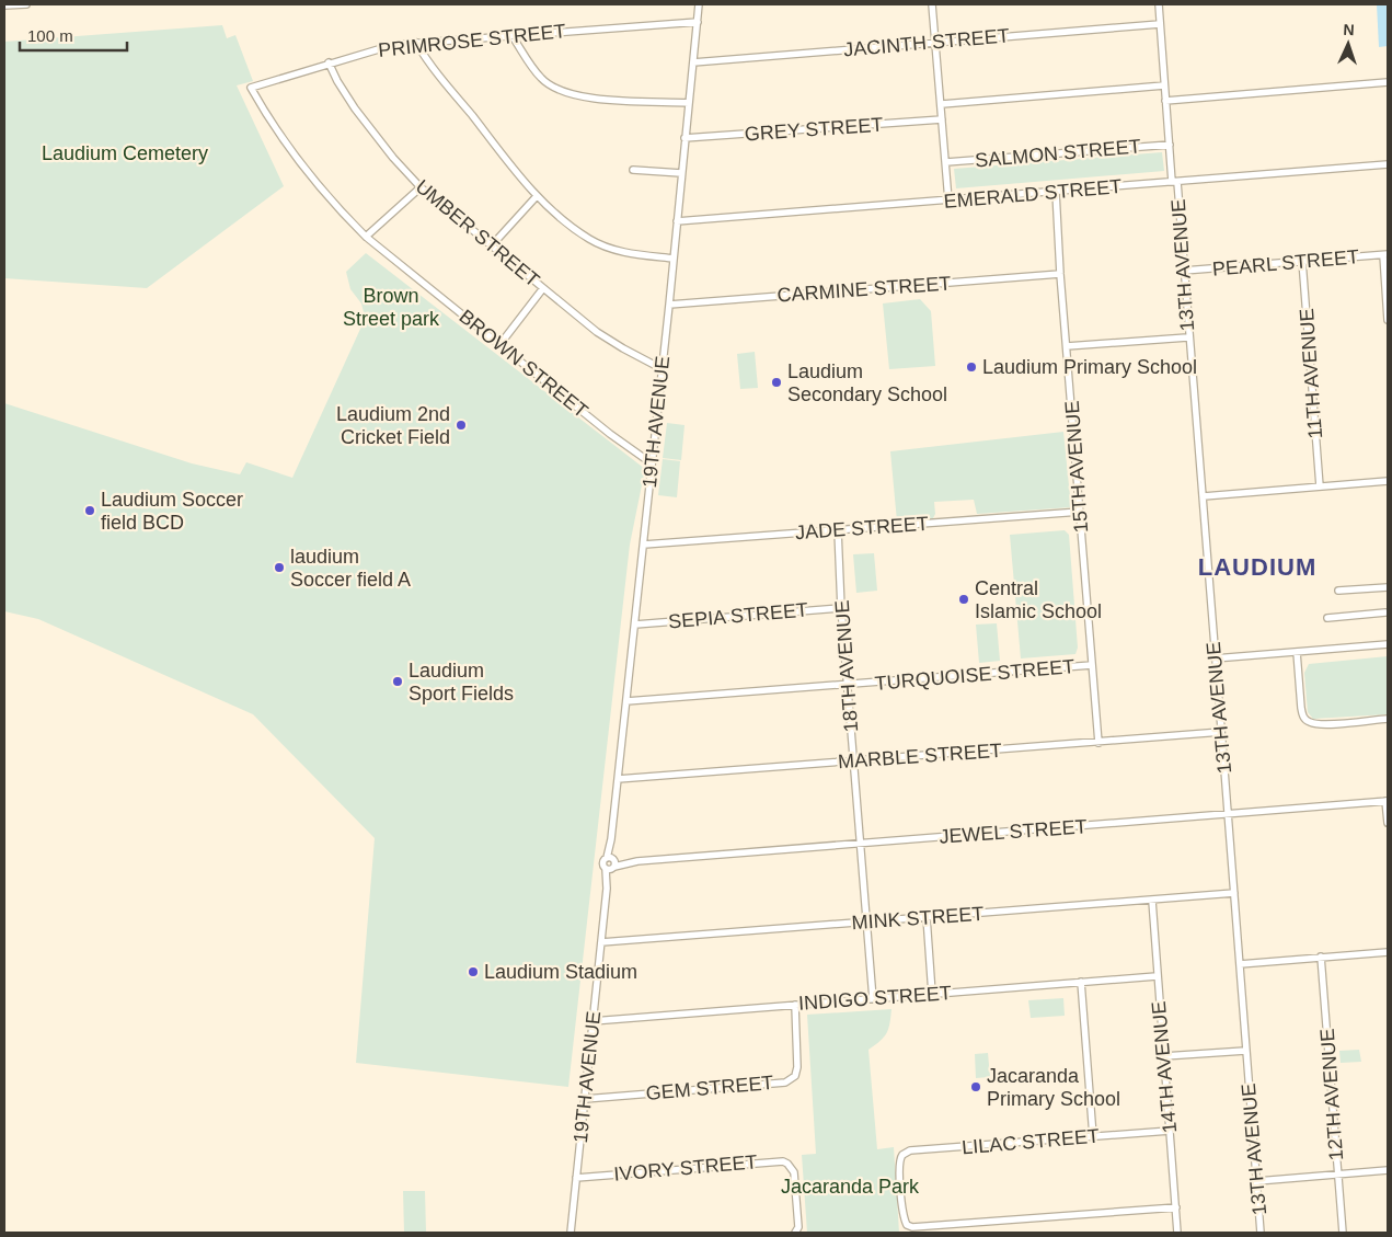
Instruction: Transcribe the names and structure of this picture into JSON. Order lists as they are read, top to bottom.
{
  "streets": {
    "street": [
      "PRIMROSE STREET",
      "JACINTH STREET",
      "GREY STREET",
      "SALMON STREET",
      "EMERALD STREET",
      "UMBER STREET",
      "PEARL STREET",
      "13TH AVENUE",
      "CARMINE STREET",
      "BROWN STREET",
      "11TH AVENUE",
      "19TH AVENUE",
      "15TH AVENUE",
      "JADE STREET",
      "SEPIA STREET",
      "18TH AVENUE",
      "TURQUOISE STREET",
      "MARBLE STREET",
      "JEWEL STREET",
      "MINK STREET",
      "INDIGO STREET",
      "14TH AVENUE",
      "GEM STREET",
      "12TH AVENUE",
      "LILAC STREET",
      "IVORY STREET"
    ]
  },
  "crossings": [
    ["PRIMROSE STREET", "UMBER STREET"],
    ["PRIMROSE STREET", "BROWN STREET"],
    ["PRIMROSE STREET", "19TH AVENUE"],
    ["JACINTH STREET", "13TH AVENUE"],
    ["JACINTH STREET", "19TH AVENUE"],
    ["GREY STREET", "19TH AVENUE"],
    ["SALMON STREET", "13TH AVENUE"],
    ["EMERALD STREET", "13TH AVENUE"],
    ["EMERALD STREET", "19TH AVENUE"],
    ["EMERALD STREET", "15TH AVENUE"],
    ["UMBER STREET", "19TH AVENUE"],
    ["PEARL STREET", "13TH AVENUE"],
    ["PEARL STREET", "11TH AVENUE"],
    ["13TH AVENUE", "MARBLE STREET"],
    ["13TH AVENUE", "JEWEL STREET"],
    ["13TH AVENUE", "MINK STREET"],
    ["CARMINE STREET", "19TH AVENUE"],
    ["CARMINE STREET", "15TH AVENUE"],
    ["BROWN STREET", "19TH AVENUE"],
    ["19TH AVENUE", "JADE STREET"],
    ["19TH AVENUE", "SEPIA STREET"],
    ["19TH AVENUE", "TURQUOISE STREET"],
    ["19TH AVENUE", "MARBLE STREET"],
    ["19TH AVENUE", "JEWEL STREET"],
    ["19TH AVENUE", "MINK STREET"],
    ["19TH AVENUE", "INDIGO STREET"],
    ["19TH AVENUE", "GEM STREET"],
    ["19TH AVENUE", "IVORY STREET"],
    ["15TH AVENUE", "JADE STREET"],
    ["15TH AVENUE", "TURQUOISE STREET"],
    ["15TH AVENUE", "MARBLE STREET"],
    ["JADE STREET", "18TH AVENUE"],
    ["SEPIA STREET", "18TH AVENUE"],
    ["18TH AVENUE", "TURQUOISE STREET"],
    ["18TH AVENUE", "MARBLE STREET"],
    ["18TH AVENUE", "JEWEL STREET"],
    ["18TH AVENUE", "MINK STREET"],
    ["18TH AVENUE", "INDIGO STREET"],
    ["MINK STREET", "14TH AVENUE"],
    ["INDIGO STREET", "14TH AVENUE"],
    ["INDIGO STREET", "GEM STREET"],
    ["14TH AVENUE", "LILAC STREET"]
  ],
  "districts": ["LAUDIUM"],
  "parks": ["Laudium Cemetery", "Brown Street park", "Jacaranda Park"],
  "places": [
    "Laudium Primary School",
    "Laudium Secondary School",
    "Laudium 2nd Cricket Field",
    "Laudium Soccer field BCD",
    "laudium Soccer field A",
    "Central Islamic School",
    "Laudium Sport Fields",
    "Laudium Stadium",
    "Jacaranda Primary School"
  ],
  "scale_bar": "100 m",
  "north": "top"
}
